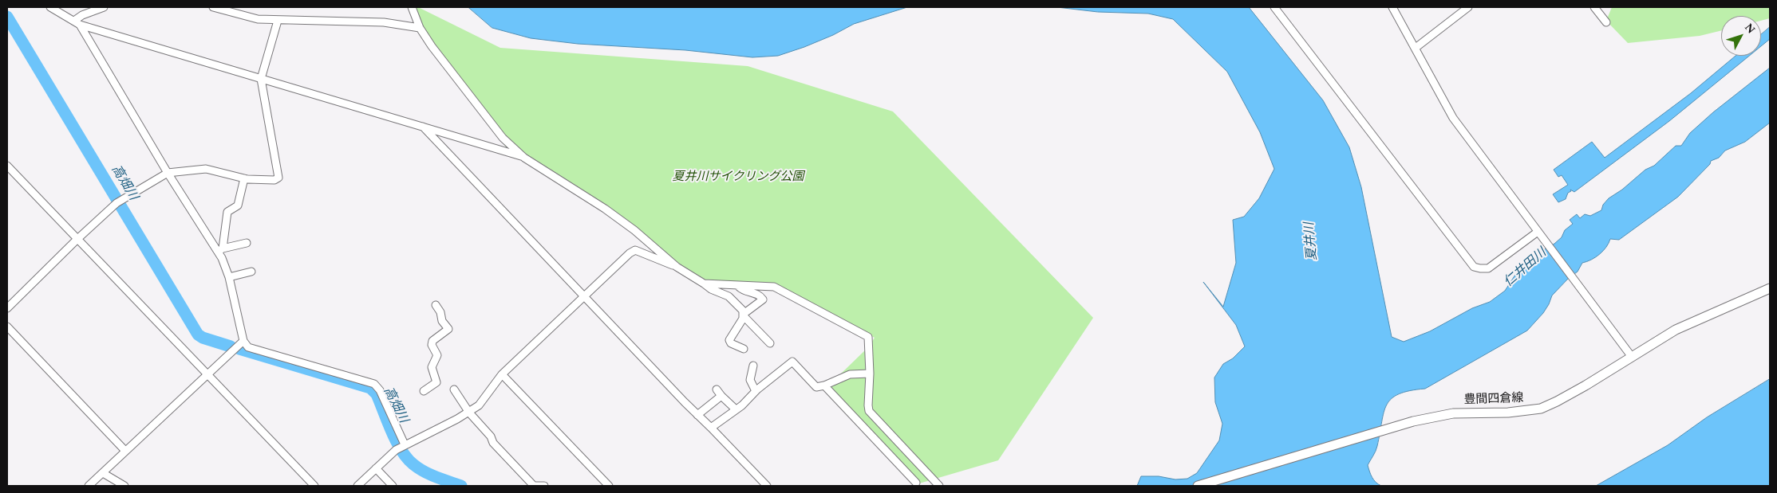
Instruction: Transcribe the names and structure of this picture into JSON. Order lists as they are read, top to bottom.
{
  "streets": {
    "main road": ["豊間四倉線"]
  },
  "water": ["高畑川", "夏井川", "仁井田川"],
  "parks": ["夏井川サイクリング公園"],
  "north": "top right"
}
